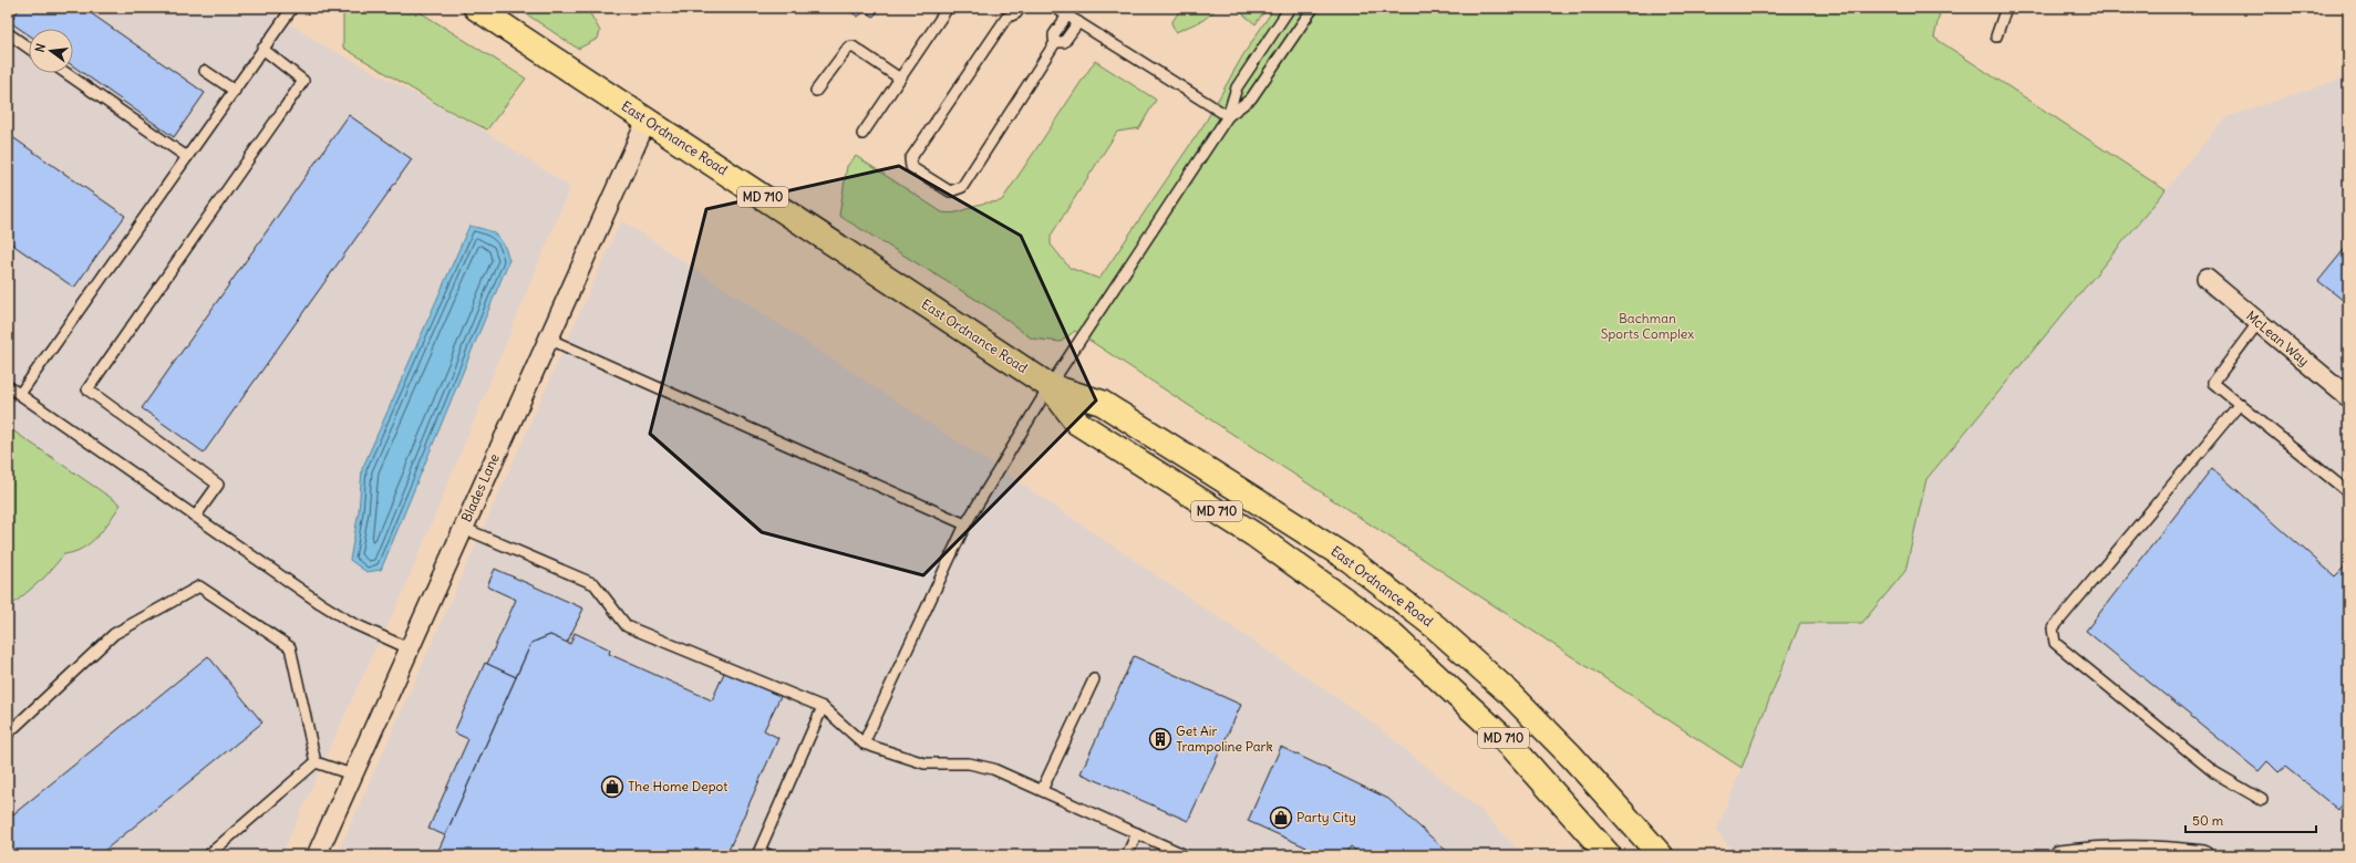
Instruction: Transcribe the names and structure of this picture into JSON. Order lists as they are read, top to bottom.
{
  "streets": {
    "main road": ["East Ordnance Road", "MD 710"],
    "street": ["McLean Way", "Blades Lane"]
  },
  "crossings": [
    ["East Ordnance Road", "Blades Lane"]
  ],
  "parks": ["Bachman Sports Complex"],
  "places": {
    "building": ["Get Air Trampoline Park"],
    "shop": ["The Home Depot", "Party City"]
  },
  "scale_bar": "50 m",
  "north": "left"
}
